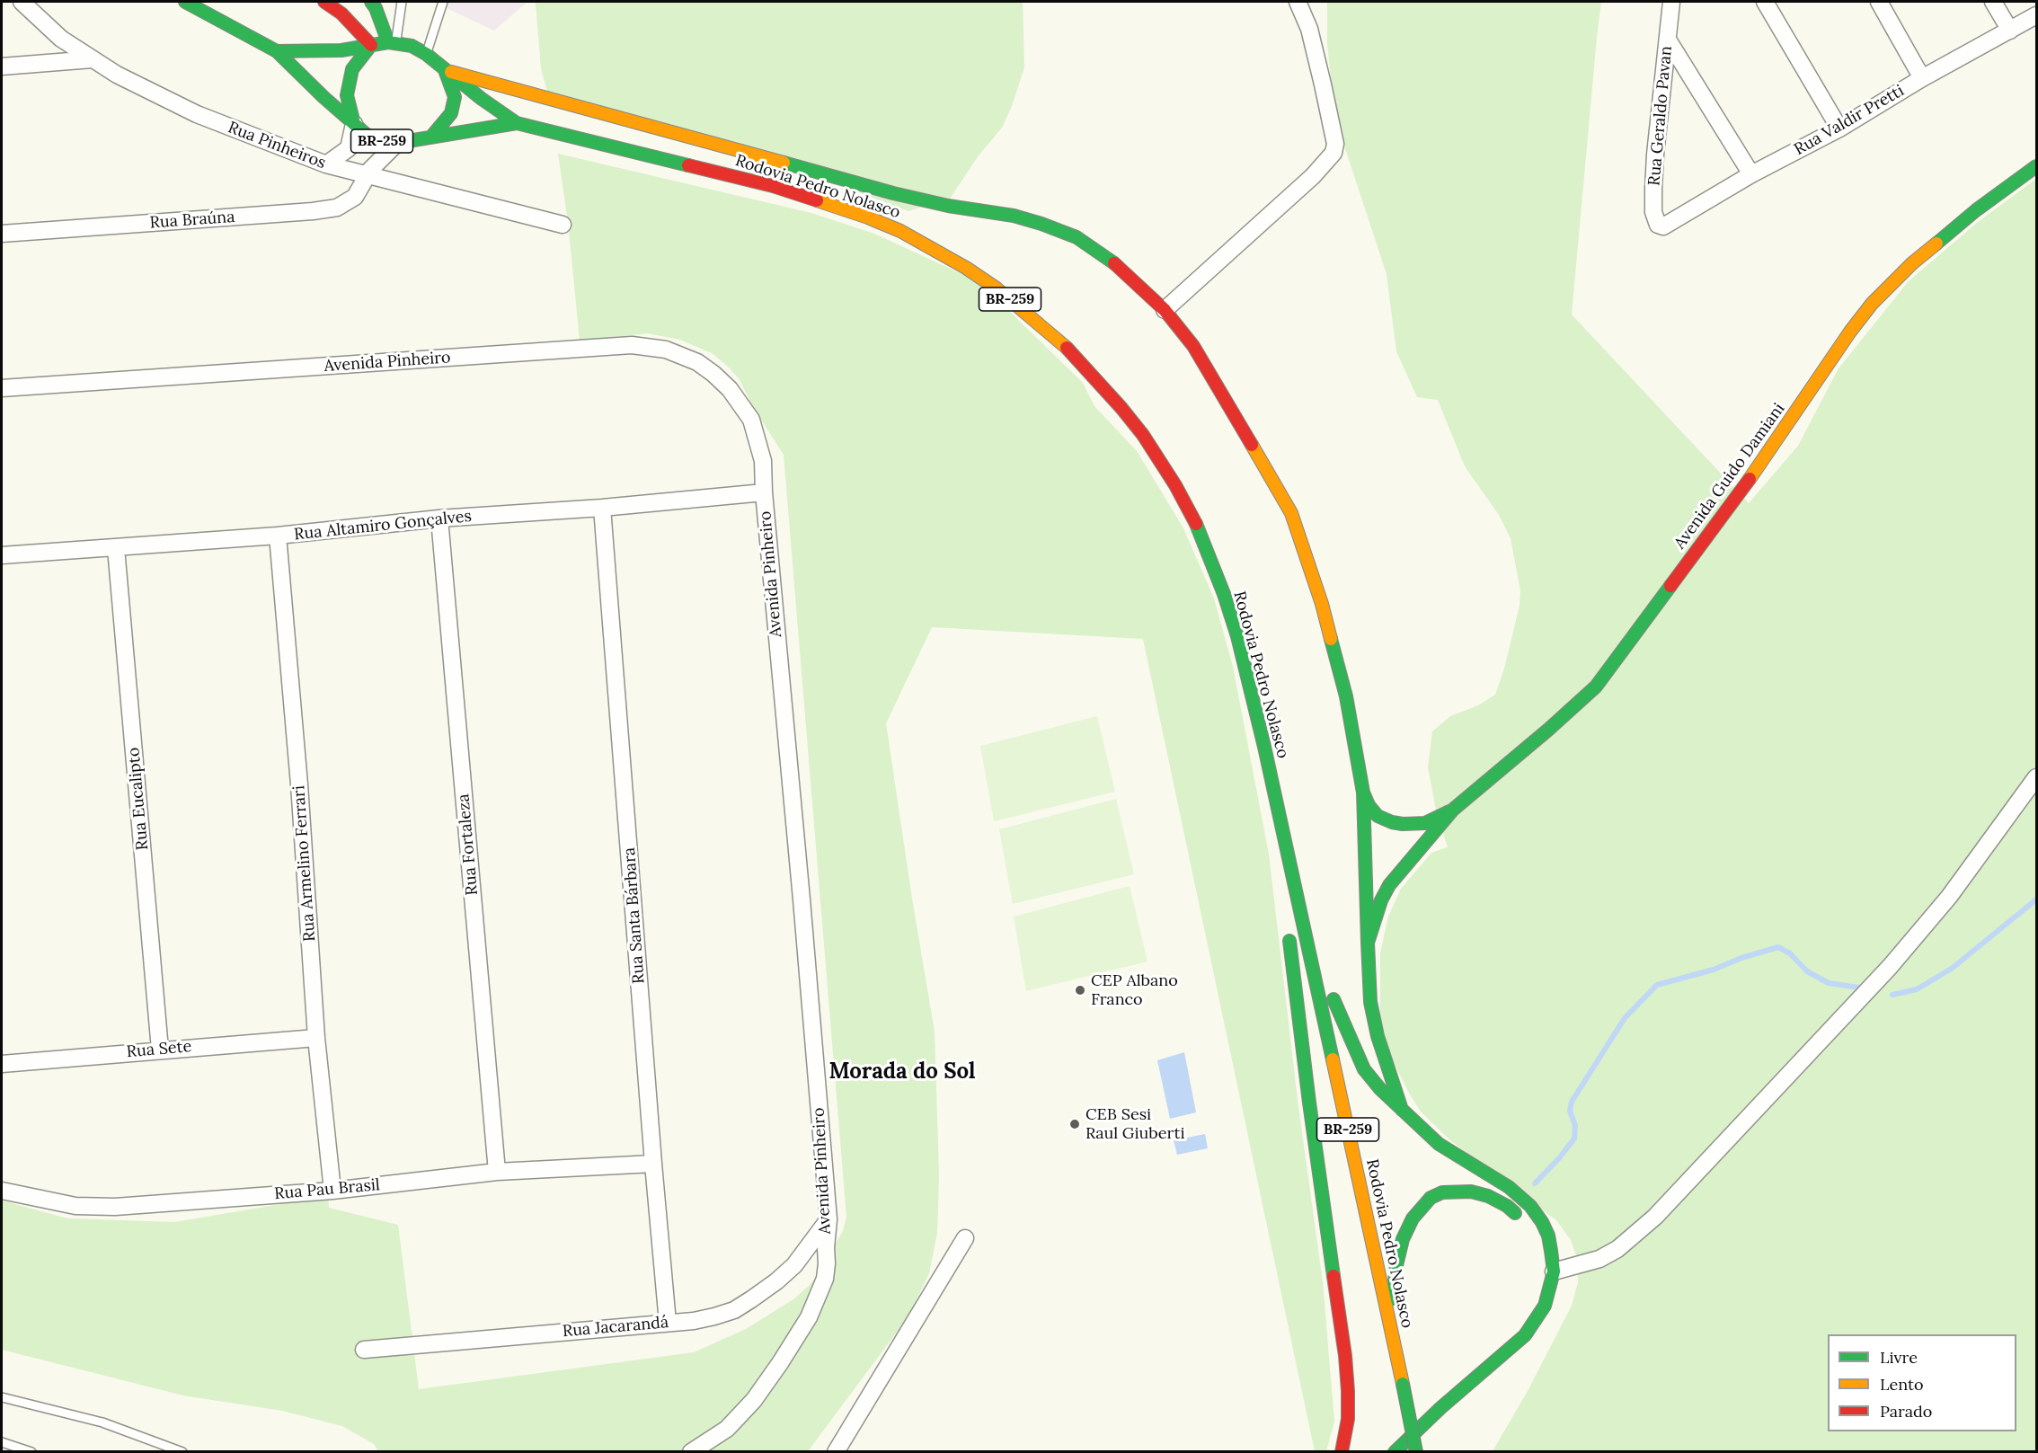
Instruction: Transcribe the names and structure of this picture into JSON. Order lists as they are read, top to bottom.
{
  "streets": {
    "main road": ["BR-259", "Rodovia Pedro Nolasco", "Avenida Guido Damiani"],
    "street": [
      "Rua Geraldo Pavan",
      "Rua Valdir Pretti",
      "Rua Pinheiros",
      "Rua Braúna",
      "Avenida Pinheiro",
      "Rua Altamiro Gonçalves",
      "Rua Eucalipto",
      "Rua Fortaleza",
      "Rua Armelino Ferrari",
      "Rua Santa Bárbara",
      "Rua Sete",
      "Rua Pau Brasil",
      "Rua Jacarandá"
    ]
  },
  "crossings": [
    ["Rua Geraldo Pavan", "Rua Valdir Pretti"],
    ["Rua Pinheiros", "Rua Braúna"],
    ["Avenida Pinheiro", "Rua Altamiro Gonçalves"],
    ["Avenida Pinheiro", "Rua Jacarandá"],
    ["Rua Altamiro Gonçalves", "Rua Eucalipto"],
    ["Rua Altamiro Gonçalves", "Rua Fortaleza"],
    ["Rua Altamiro Gonçalves", "Rua Armelino Ferrari"],
    ["Rua Altamiro Gonçalves", "Rua Santa Bárbara"],
    ["Rua Eucalipto", "Rua Sete"],
    ["Rua Fortaleza", "Rua Pau Brasil"],
    ["Rua Armelino Ferrari", "Rua Sete"],
    ["Rua Armelino Ferrari", "Rua Pau Brasil"],
    ["Rua Santa Bárbara", "Rua Pau Brasil"],
    ["Rua Santa Bárbara", "Rua Jacarandá"]
  ],
  "districts": ["Morada do Sol"],
  "places": ["CEP Albano Franco", "CEB Sesi Raul Giuberti"],
  "legend": ["Livre", "Lento", "Parado"]
}
